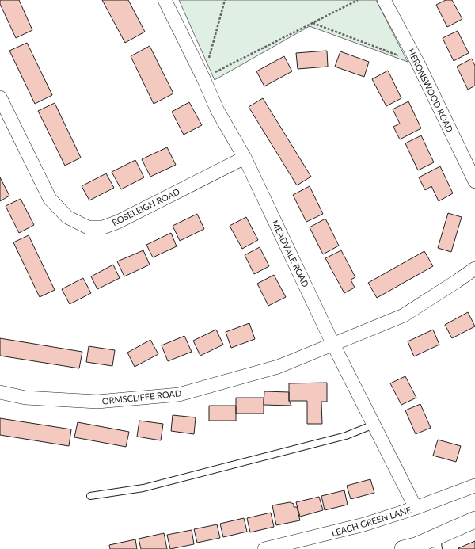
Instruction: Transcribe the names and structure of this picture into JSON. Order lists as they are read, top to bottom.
{
  "streets": {
    "street": [
      "HERONSWOOD ROAD",
      "ROSELEIGH ROAD",
      "MEADVALE ROAD",
      "ORMSCLIFFE ROAD",
      "LEACH GREEN LANE"
    ]
  },
  "crossings": [
    ["ROSELEIGH ROAD", "MEADVALE ROAD"],
    ["MEADVALE ROAD", "ORMSCLIFFE ROAD"],
    ["MEADVALE ROAD", "LEACH GREEN LANE"]
  ]
}
